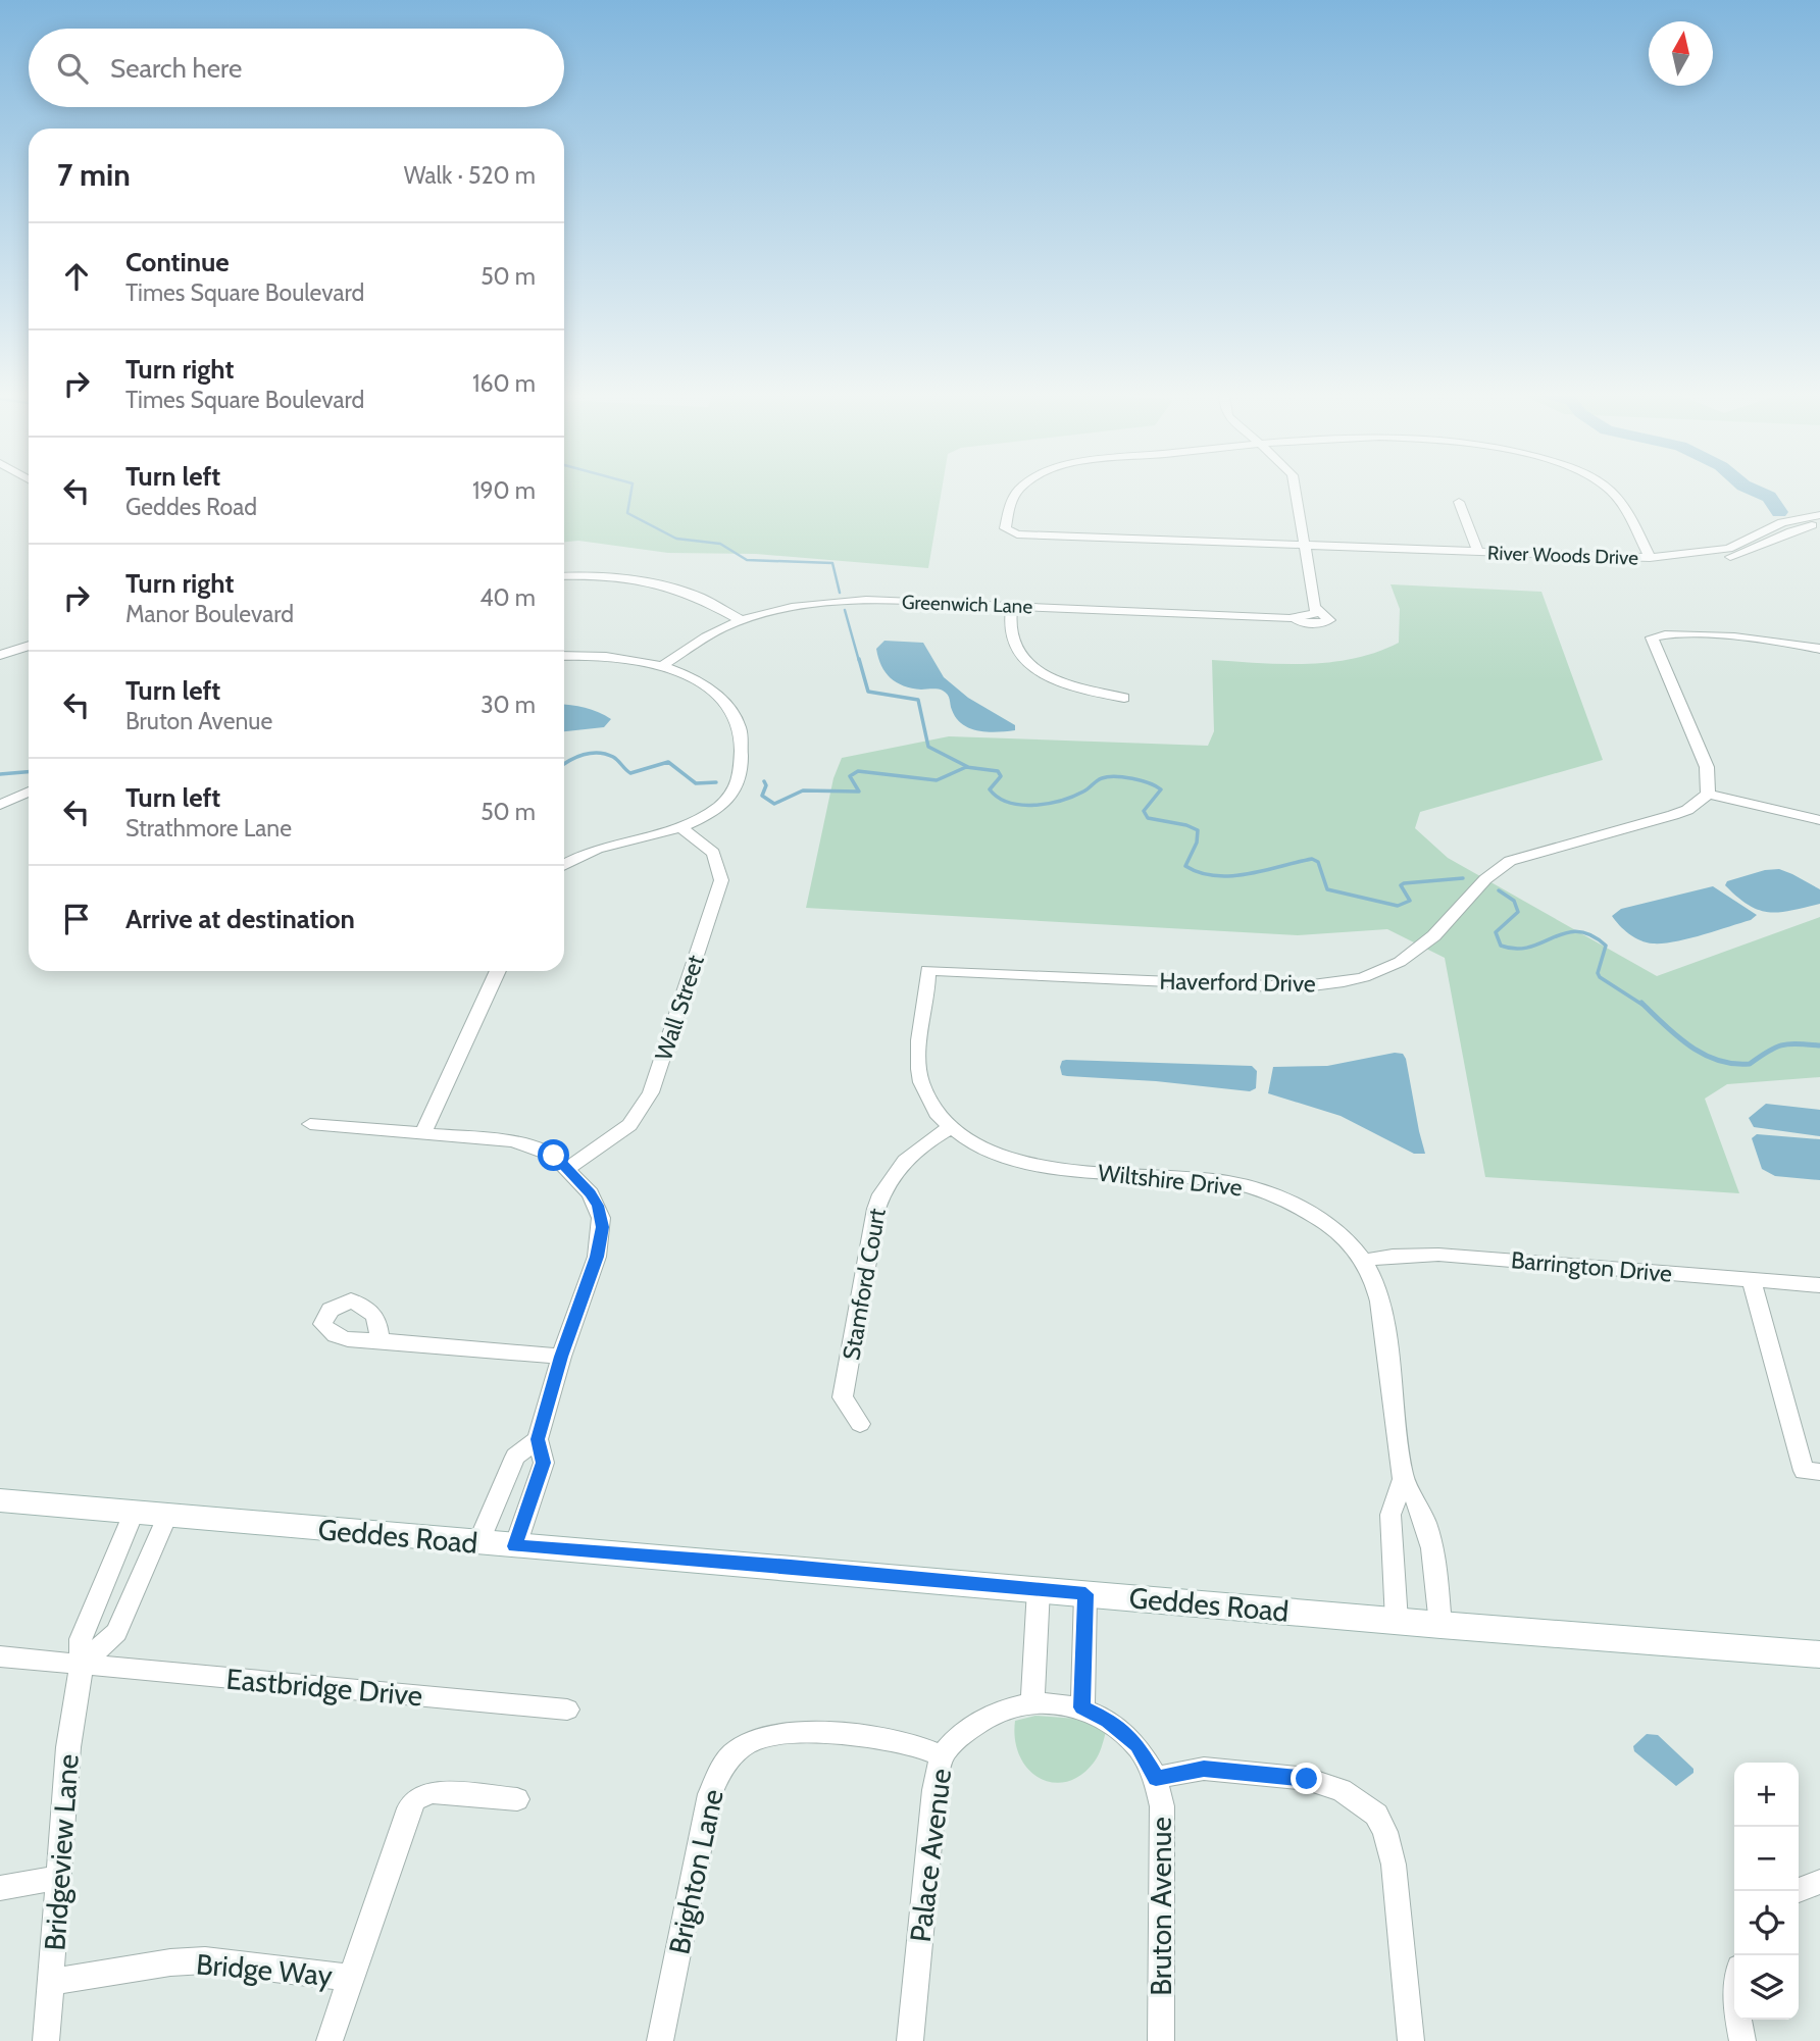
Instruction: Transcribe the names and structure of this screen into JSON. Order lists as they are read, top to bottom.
{
  "streets": {
    "main road": ["Geddes Road"],
    "street": [
      "River Woods Drive",
      "Greenwich Lane",
      "Haverford Drive",
      "Wall Street",
      "Wiltshire Drive",
      "Barrington Drive",
      "Stamford Court",
      "Eastbridge Drive",
      "Bridgeview Lane",
      "Palace Avenue",
      "Brighton Lane",
      "Bruton Avenue",
      "Bridge Way"
    ]
  },
  "crossings": [
    ["Haverford Drive", "Wiltshire Drive"],
    ["Wiltshire Drive", "Barrington Drive"],
    ["Wiltshire Drive", "Stamford Court"],
    ["Wiltshire Drive", "Geddes Road"],
    ["Geddes Road", "Bridgeview Lane"],
    ["Eastbridge Drive", "Bridgeview Lane"],
    ["Bridgeview Lane", "Bridge Way"],
    ["Palace Avenue", "Brighton Lane"],
    ["Palace Avenue", "Bruton Avenue"]
  ],
  "north": "top",
  "page": {
    "search": "Search here",
    "heading": ["7 min", "Walk · 520 m"],
    "list": [
      ["Continue", "Times Square Boulevard", "50 m"],
      ["Turn right", "Times Square Boulevard", "160 m"],
      ["Turn left", "Geddes Road", "190 m"],
      ["Turn right", "Manor Boulevard", "40 m"],
      ["Turn left", "Bruton Avenue", "30 m"],
      ["Turn left", "Strathmore Lane", "50 m"],
      "Arrive at destination"
    ],
    "map_buttons": ["+", "−"]
  }
}
